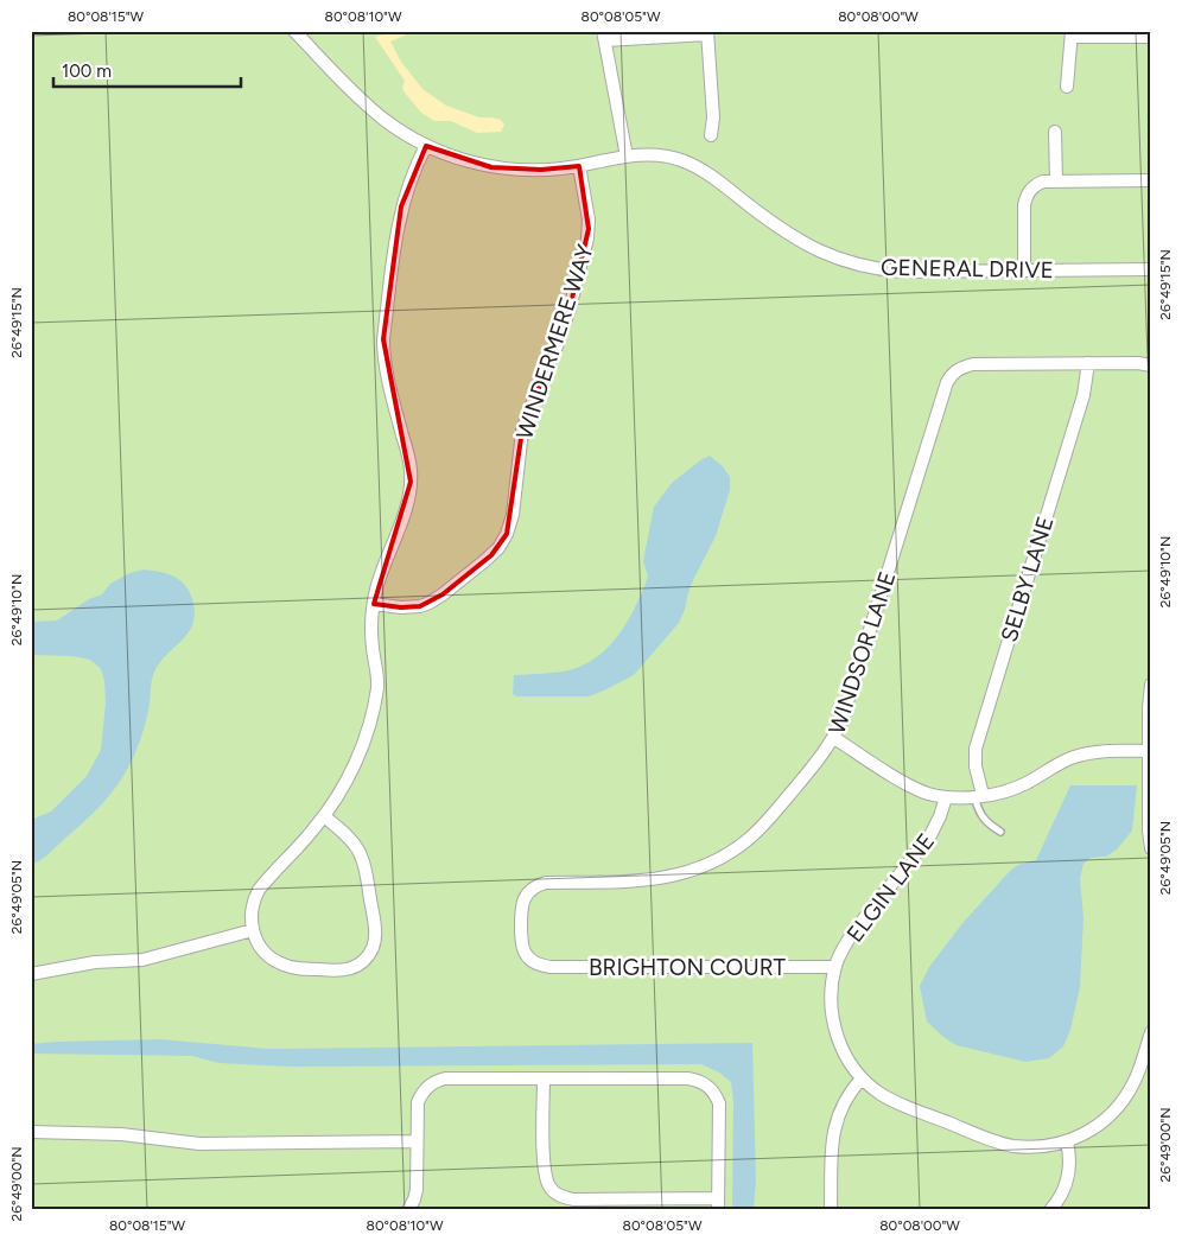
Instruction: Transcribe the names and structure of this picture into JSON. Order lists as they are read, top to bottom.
{
  "streets": {
    "street": [
      "GENERAL DRIVE",
      "WINDERMERE WAY",
      "SELBY LANE",
      "WINDSOR LANE",
      "ELGIN LANE",
      "BRIGHTON COURT"
    ]
  },
  "crossings": [
    ["GENERAL DRIVE", "WINDERMERE WAY"],
    ["SELBY LANE", "WINDSOR LANE"],
    ["WINDSOR LANE", "BRIGHTON COURT"],
    ["ELGIN LANE", "BRIGHTON COURT"]
  ],
  "scale_bar": "100 m",
  "coordinates": [
    "80°08'15\"W",
    "80°08'10\"W",
    "80°08'05\"W",
    "80°08'00\"W",
    "26°49'15\"N",
    "26°49'10\"N",
    "26°49'05\"N",
    "26°49'00\"N"
  ]
}
